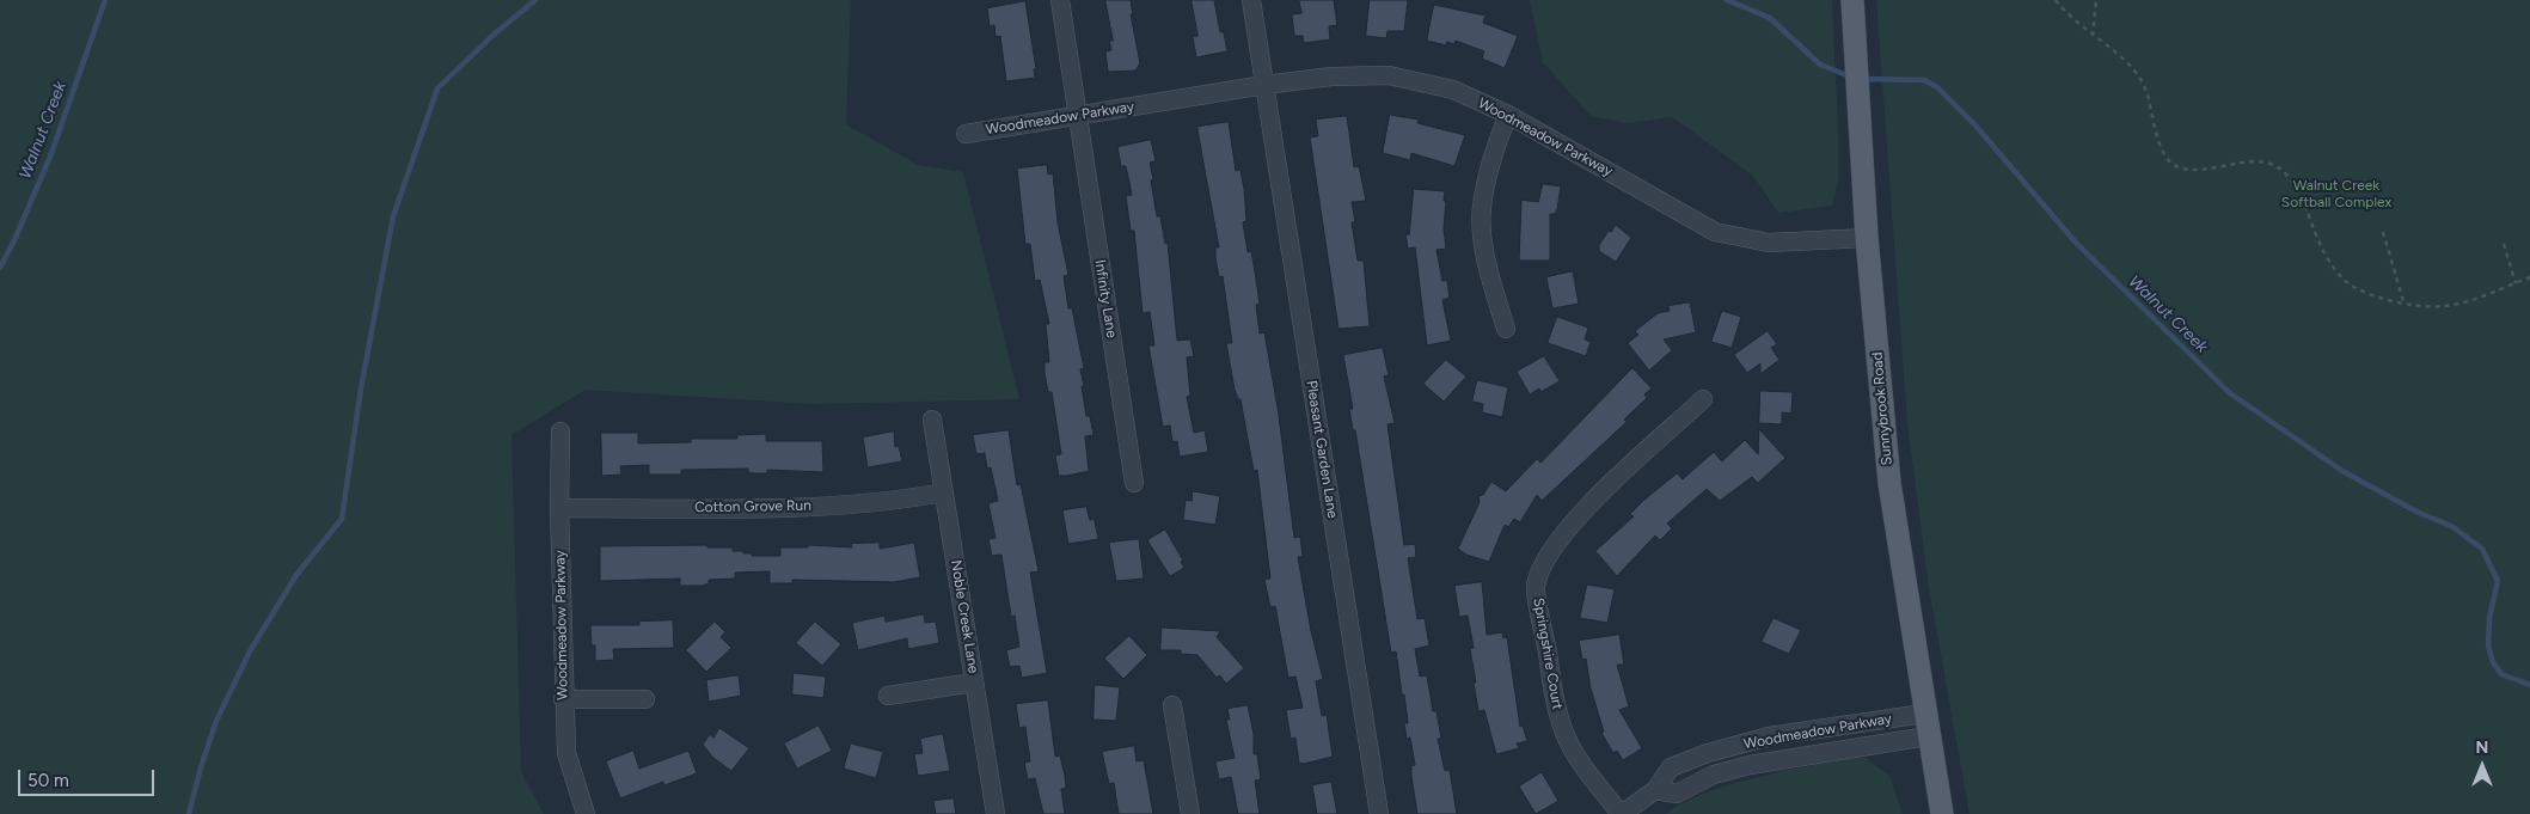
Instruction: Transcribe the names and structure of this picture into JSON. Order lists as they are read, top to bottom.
{
  "streets": {
    "main road": ["Sunnybrook Road"],
    "street": [
      "Woodmeadow Parkway",
      "Infinity Lane",
      "Pleasant Garden Lane",
      "Cotton Grove Run",
      "Noble Creek Lane",
      "Springshire Court"
    ]
  },
  "crossings": [
    ["Woodmeadow Parkway", "Infinity Lane"],
    ["Woodmeadow Parkway", "Sunnybrook Road"],
    ["Woodmeadow Parkway", "Pleasant Garden Lane"],
    ["Woodmeadow Parkway", "Cotton Grove Run"],
    ["Woodmeadow Parkway", "Springshire Court"],
    ["Cotton Grove Run", "Noble Creek Lane"]
  ],
  "water": ["Walnut Creek"],
  "parks": ["Walnut Creek Softball Complex"],
  "scale_bar": "50 m",
  "north": "top"
}
